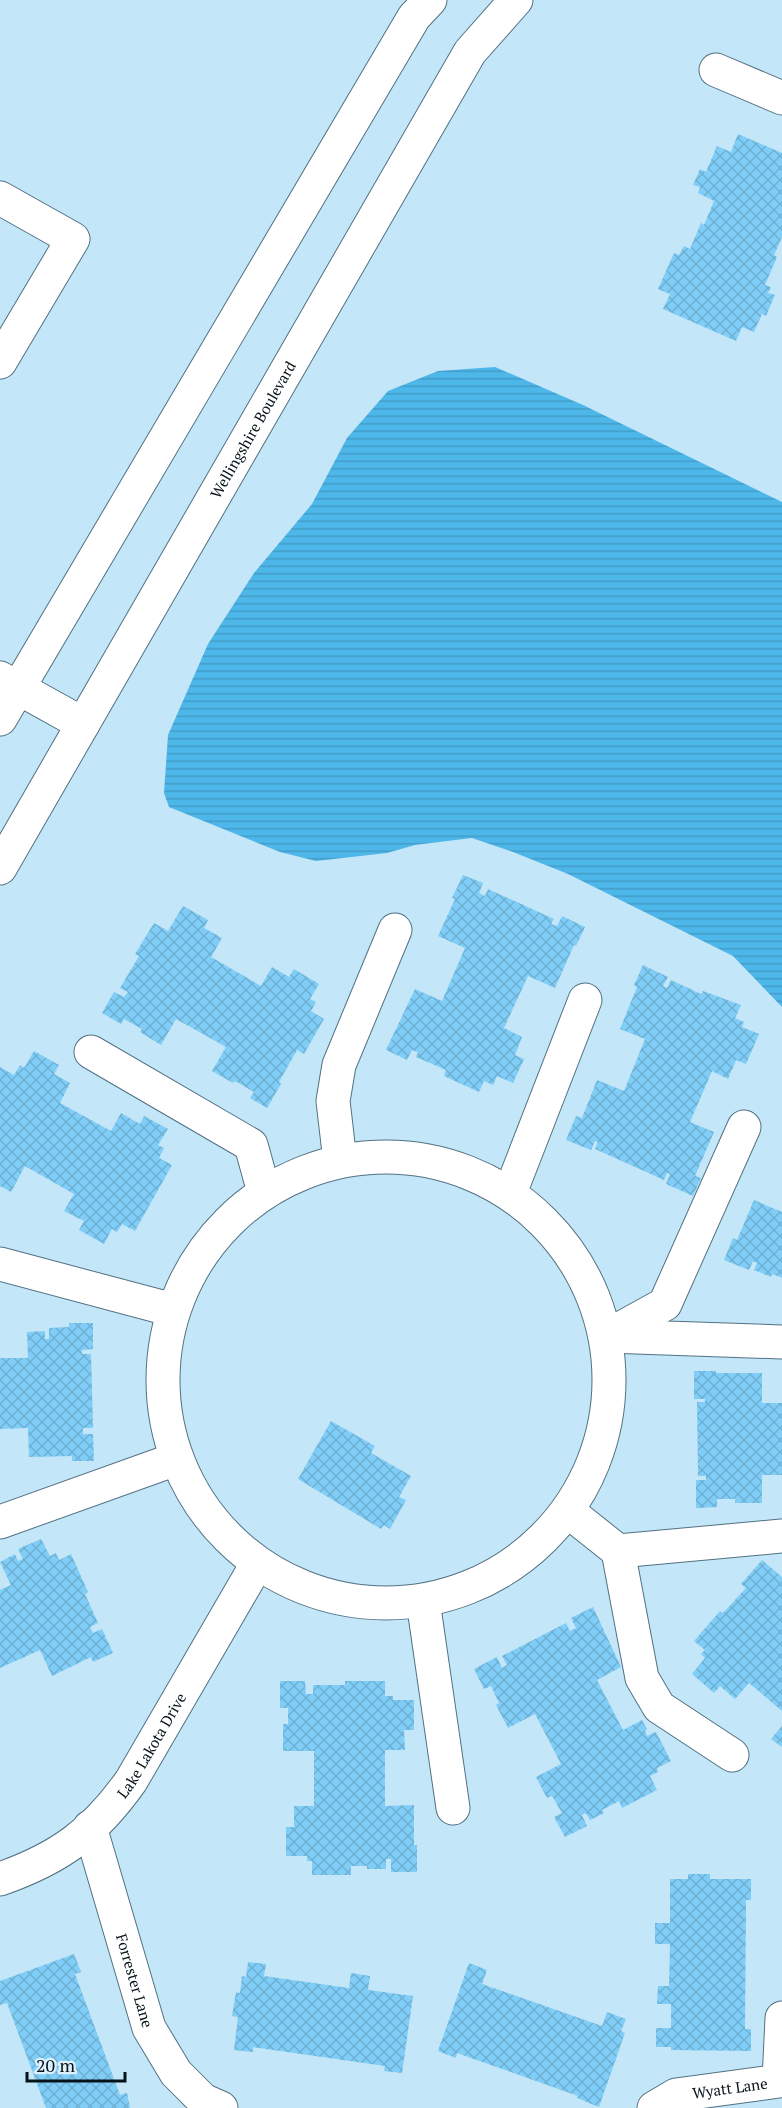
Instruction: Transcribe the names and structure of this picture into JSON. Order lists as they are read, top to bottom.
{
  "streets": {
    "street": [
      "Wellingshire Boulevard",
      "Lake Lakota Drive",
      "Forrester Lane",
      "Wyatt Lane"
    ]
  },
  "crossings": [
    ["Lake Lakota Drive", "Forrester Lane"]
  ],
  "scale_bar": "20 m"
}
